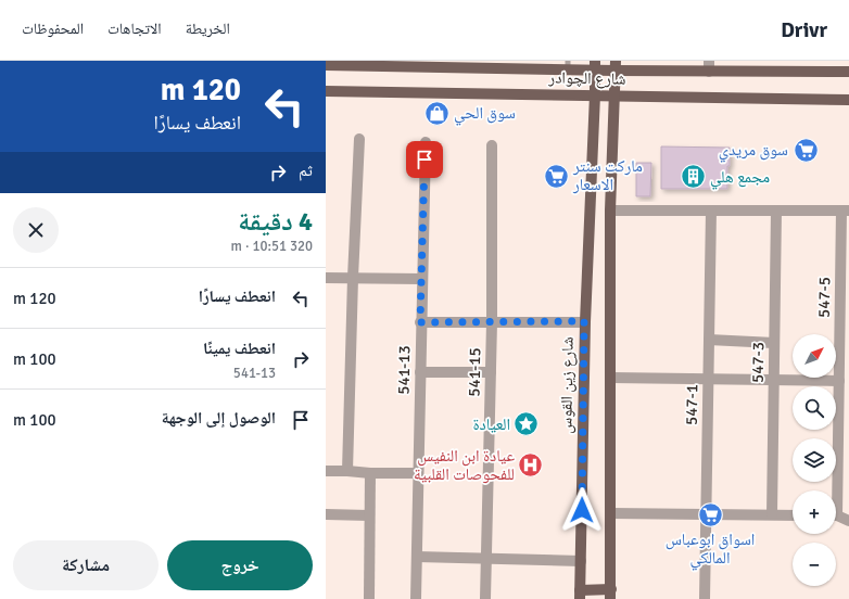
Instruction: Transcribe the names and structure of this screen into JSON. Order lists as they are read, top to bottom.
{
  "streets": {
    "main road": ["شارع الچوادر", "شارع زين القوس"],
    "street": [
      "547-5",
      "547-3",
      "541-13",
      "541-15",
      "547-1"
    ]
  },
  "crossings": [
    ["شارع الچوادر", "شارع زين القوس"]
  ],
  "places": {
    "shop": ["سوق الحي"],
    "supermarket": ["سوق مريدي", "ماركت سنتر الاسعار", "اسواق ابوعباس المالكي"],
    "building": ["مجمع هلي"],
    "place": ["العيادة"],
    "hospital": ["عيادة ابن النفيس للفحوصات القلبية"]
  },
  "north": "top right",
  "page": {
    "header": "Drivr",
    "nav": ["الخريطة", "الاتجاهات", "المحفوظات"],
    "turn": ["120 m", "انعطف يسارًا"],
    "then": "ثم",
    "heading": ["4 دقيقة", "320 m · 10:51"],
    "list": [
      {
        "name": "انعطف يسارًا",
        "value": "120 m"
      },
      {
        "name": "انعطف يمينًا",
        "note": "541-13",
        "value": "100 m"
      },
      {
        "name": "الوصول إلى الوجهة",
        "value": "100 m"
      }
    ],
    "map_buttons": ["+", "−"],
    "buttons": ["خروج", "مشاركة"]
  }
}
